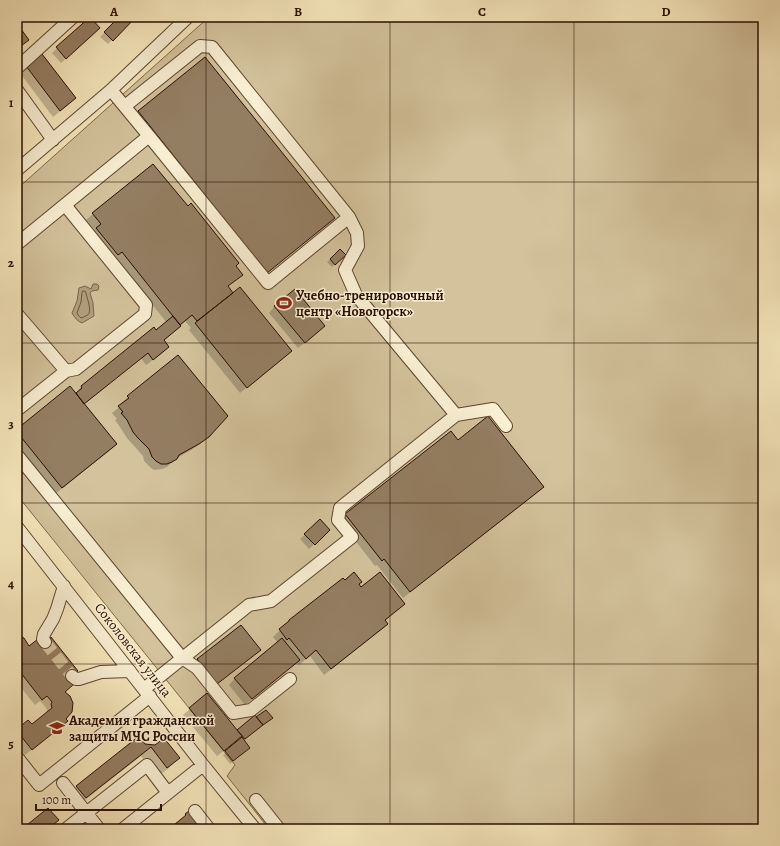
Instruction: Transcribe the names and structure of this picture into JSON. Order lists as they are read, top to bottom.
{
  "streets": {
    "street": ["Соколовская улица"]
  },
  "places": {
    "sports": ["Учебно-тренировочный центр «Новогорск»"],
    "school or university": ["Академия гражданской защиты МЧС России"]
  },
  "scale_bar": "100 m",
  "grid": {
    "columns": [
      "A",
      "B",
      "C",
      "D"
    ],
    "rows": [
      "1",
      "2",
      "3",
      "4",
      "5"
    ]
  }
}
